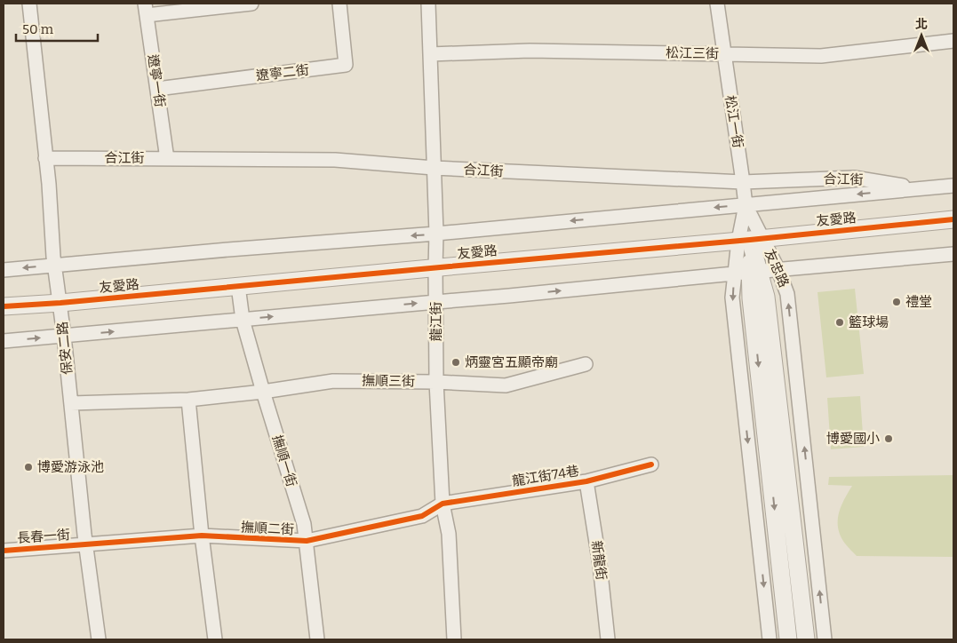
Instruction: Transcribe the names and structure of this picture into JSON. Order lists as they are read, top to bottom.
{
  "streets": {
    "street": [
      "松江三街",
      "遼寧二街",
      "遼寧一街",
      "松江一街",
      "合江街",
      "友愛路",
      "友忠路",
      "龍江街",
      "保安二路",
      "撫順三街",
      "撫順一街",
      "龍江街74巷",
      "撫順二街",
      "長春一街",
      "新龍街"
    ]
  },
  "crossings": [
    ["松江三街", "松江一街"],
    ["松江三街", "龍江街"],
    ["遼寧二街", "遼寧一街"],
    ["遼寧一街", "合江街"],
    ["松江一街", "合江街"],
    ["松江一街", "友愛路"],
    ["松江一街", "友忠路"],
    ["合江街", "友愛路"],
    ["合江街", "龍江街"],
    ["合江街", "保安二路"],
    ["友愛路", "友忠路"],
    ["友愛路", "龍江街"],
    ["友愛路", "保安二路"],
    ["友愛路", "撫順一街"],
    ["龍江街", "撫順三街"],
    ["龍江街", "龍江街74巷"],
    ["龍江街", "撫順二街"],
    ["保安二路", "撫順三街"],
    ["保安二路", "撫順二街"],
    ["保安二路", "長春一街"],
    ["撫順三街", "撫順一街"],
    ["撫順一街", "撫順二街"],
    ["龍江街74巷", "撫順二街"],
    ["龍江街74巷", "新龍街"],
    ["撫順二街", "長春一街"]
  ],
  "places": [
    "禮堂",
    "籃球場",
    "炳靈宮五顯帝廟",
    "博愛國小",
    "博愛游泳池"
  ],
  "scale_bar": "50 m",
  "north": "top"
}
